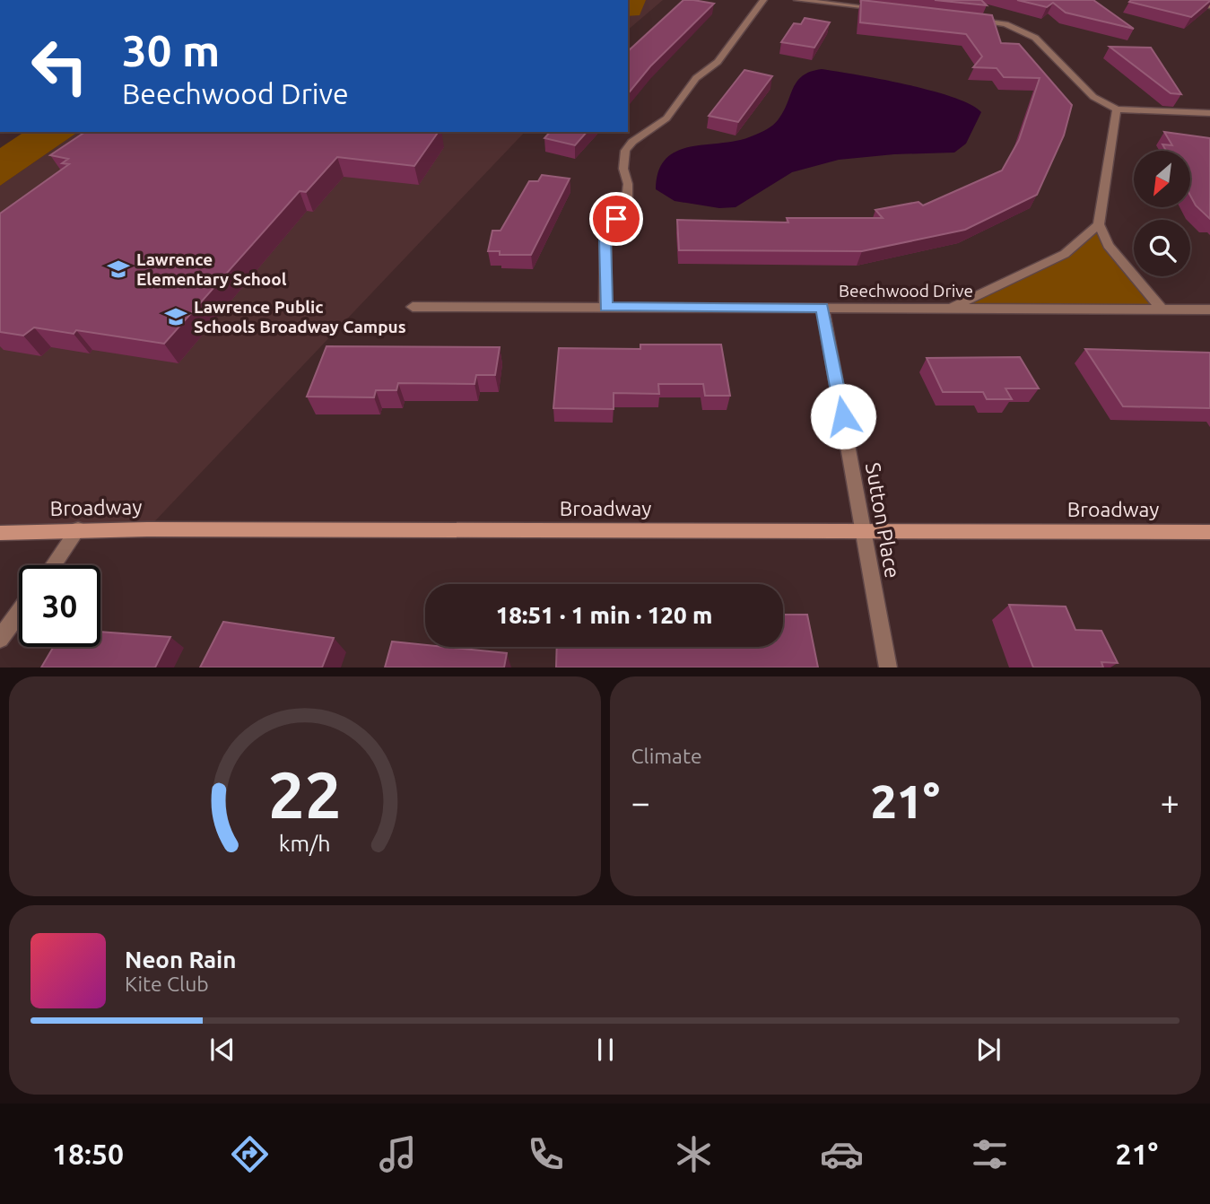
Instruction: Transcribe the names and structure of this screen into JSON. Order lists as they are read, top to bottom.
{
  "streets": {
    "main road": ["Broadway"],
    "street": ["Beechwood Drive", "Sutton Place"]
  },
  "crossings": [
    ["Beechwood Drive", "Sutton Place"],
    ["Broadway", "Sutton Place"]
  ],
  "places": {
    "school or university": ["Lawrence Elementary School", "Lawrence Public Schools Broadway Campus"]
  },
  "north": "bottom left",
  "page": {
    "turn": ["30 m", "Beechwood Drive"],
    "limit": "30",
    "trip": "18:51 · 1 min · 120 m",
    "tile": "Climate",
    "heat": ["−", "21°", "+"],
    "song": ["Neon Rain", "Kite Club"],
    "tabs": ["18:50", "21°"],
    "gauge": ["22", "km/h"]
  }
}
